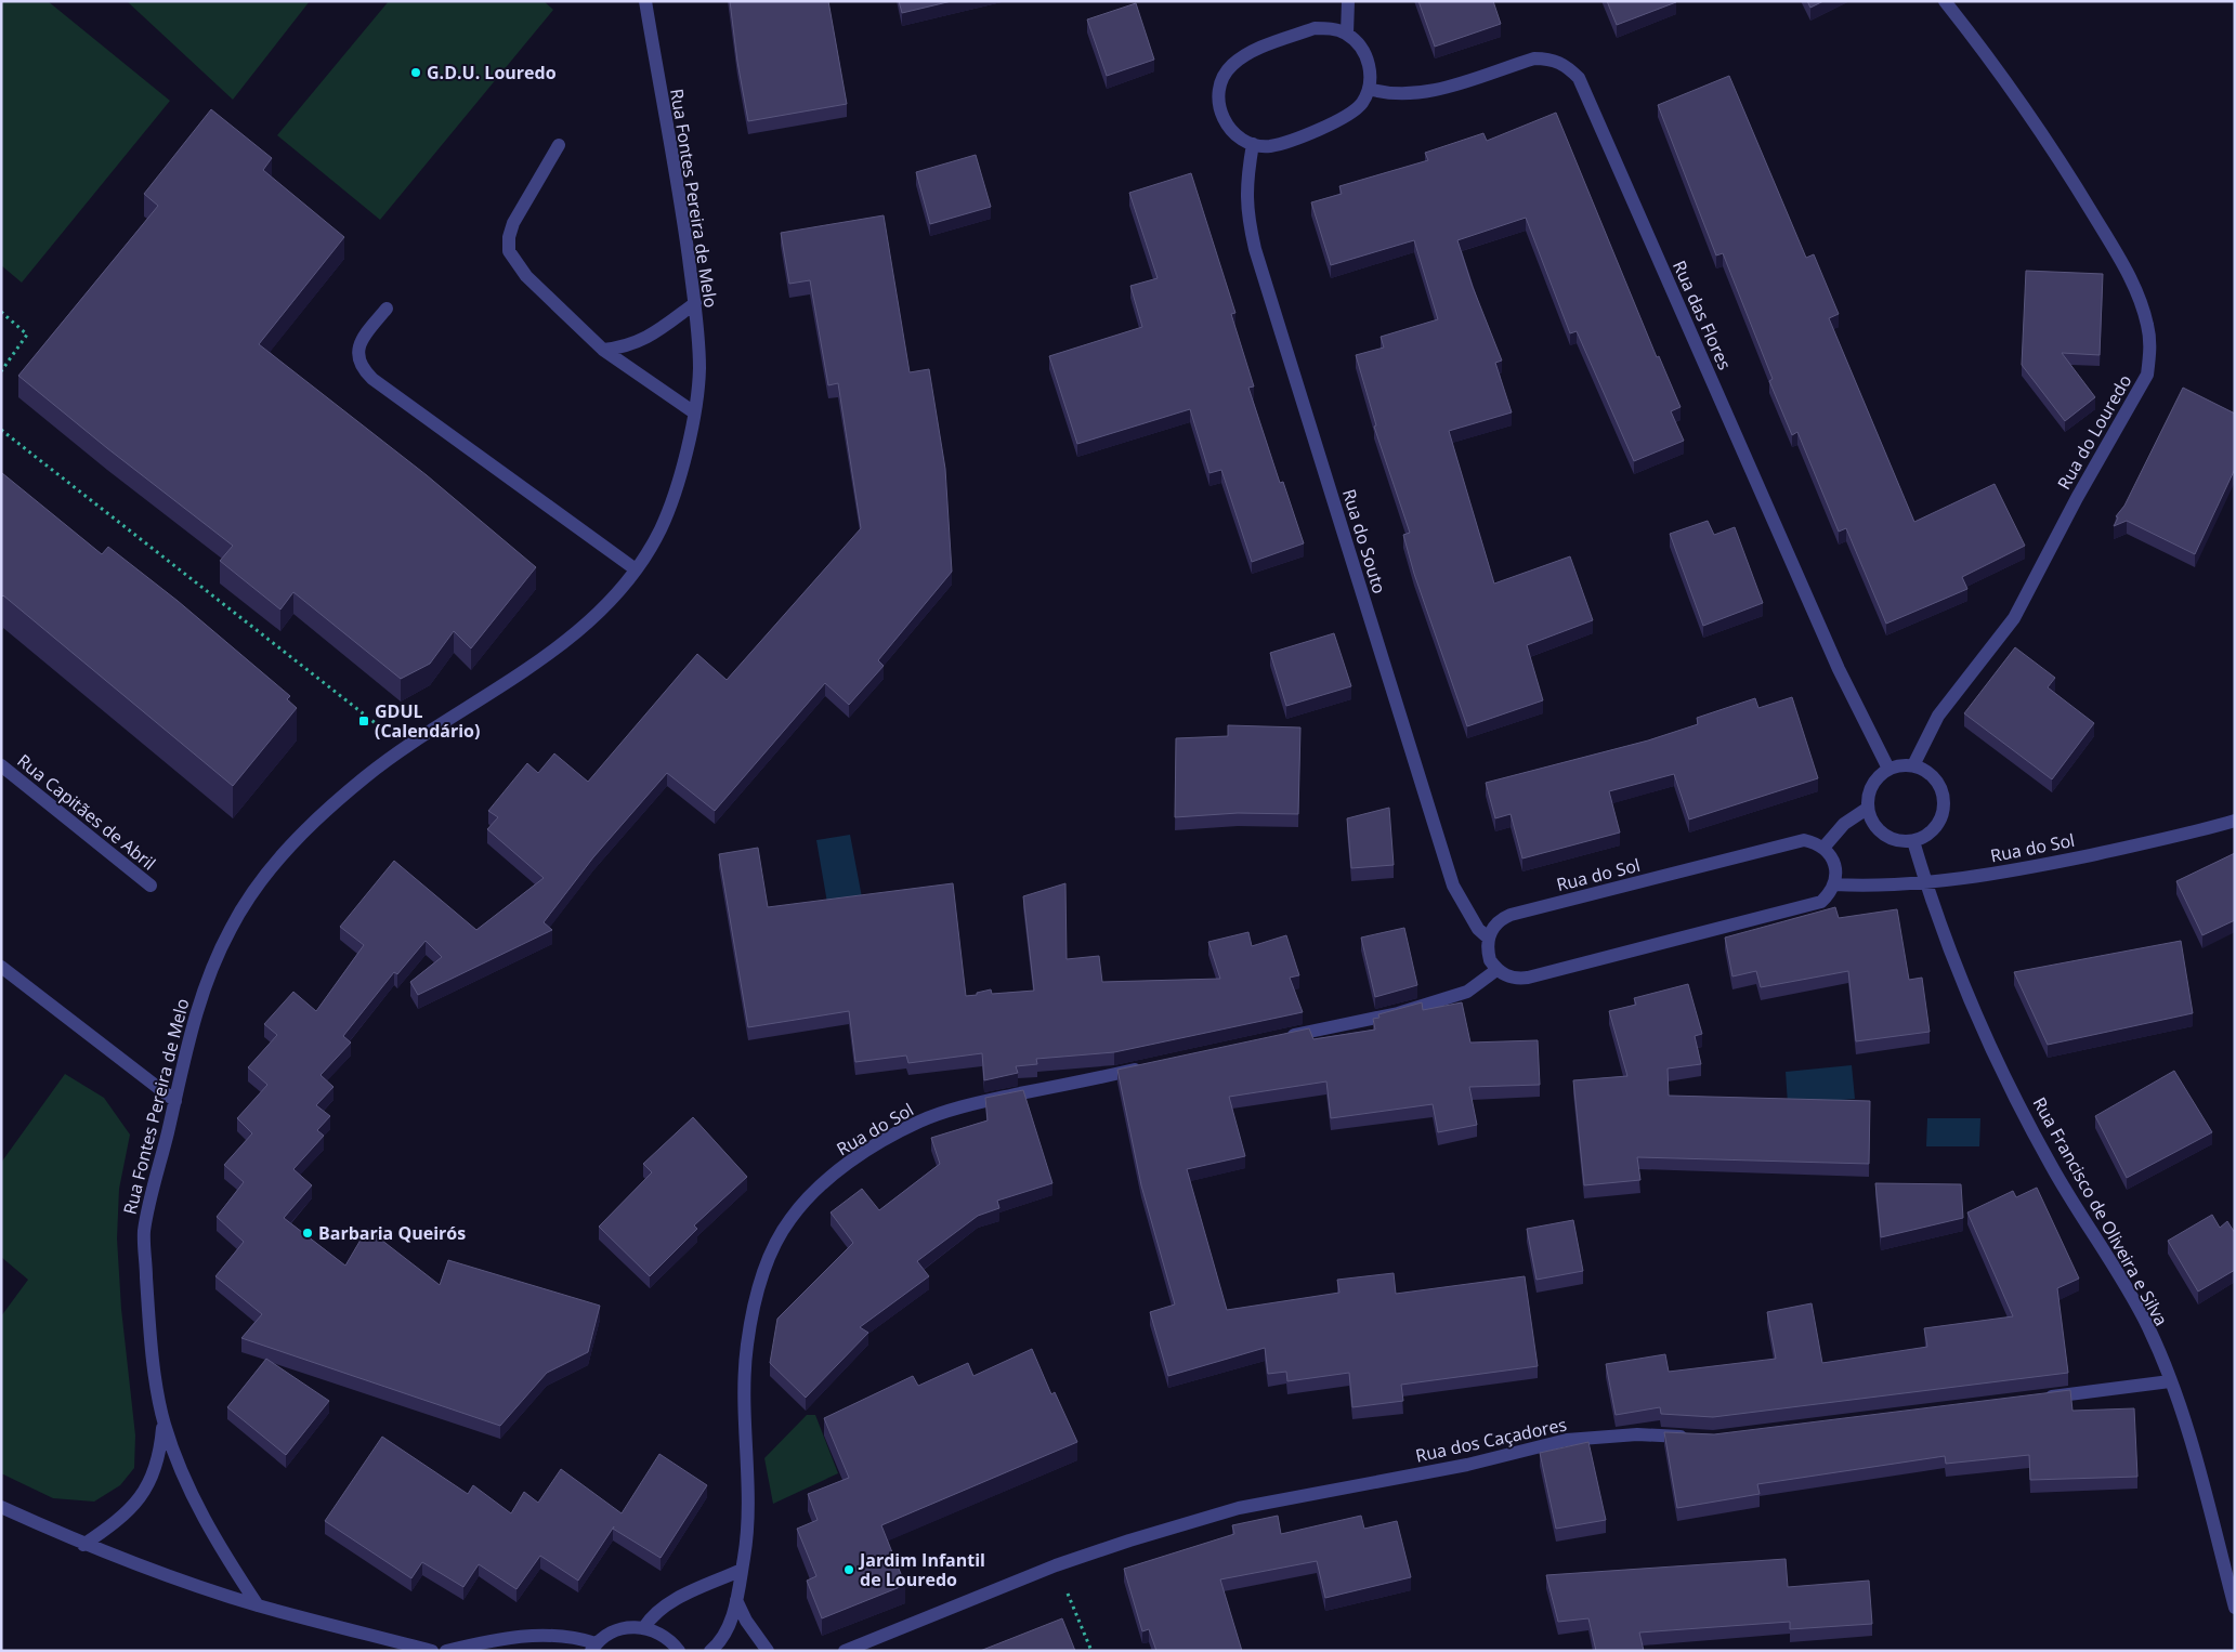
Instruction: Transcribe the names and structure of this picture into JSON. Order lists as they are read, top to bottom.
{
  "streets": {
    "street": [
      "Rua Fontes Pereira de Melo",
      "Rua das Flores",
      "Rua do Louredo",
      "Rua do Souto",
      "Rua Capitães de Abril",
      "Rua do Sol",
      "Rua Francisco de Oliveira e Silva",
      "Rua dos Caçadores"
    ]
  },
  "crossings": [
    ["Rua das Flores", "Rua do Louredo"],
    ["Rua das Flores", "Rua do Souto"],
    ["Rua das Flores", "Rua Francisco de Oliveira e Silva"],
    ["Rua do Louredo", "Rua Francisco de Oliveira e Silva"],
    ["Rua do Souto", "Rua do Sol"],
    ["Rua do Sol", "Rua Francisco de Oliveira e Silva"]
  ],
  "places": {
    "other": ["G.D.U. Louredo", "Barbaria Queirós", "Jardim Infantil de Louredo"],
    "transit": ["GDUL (Calendário)"]
  }
}
